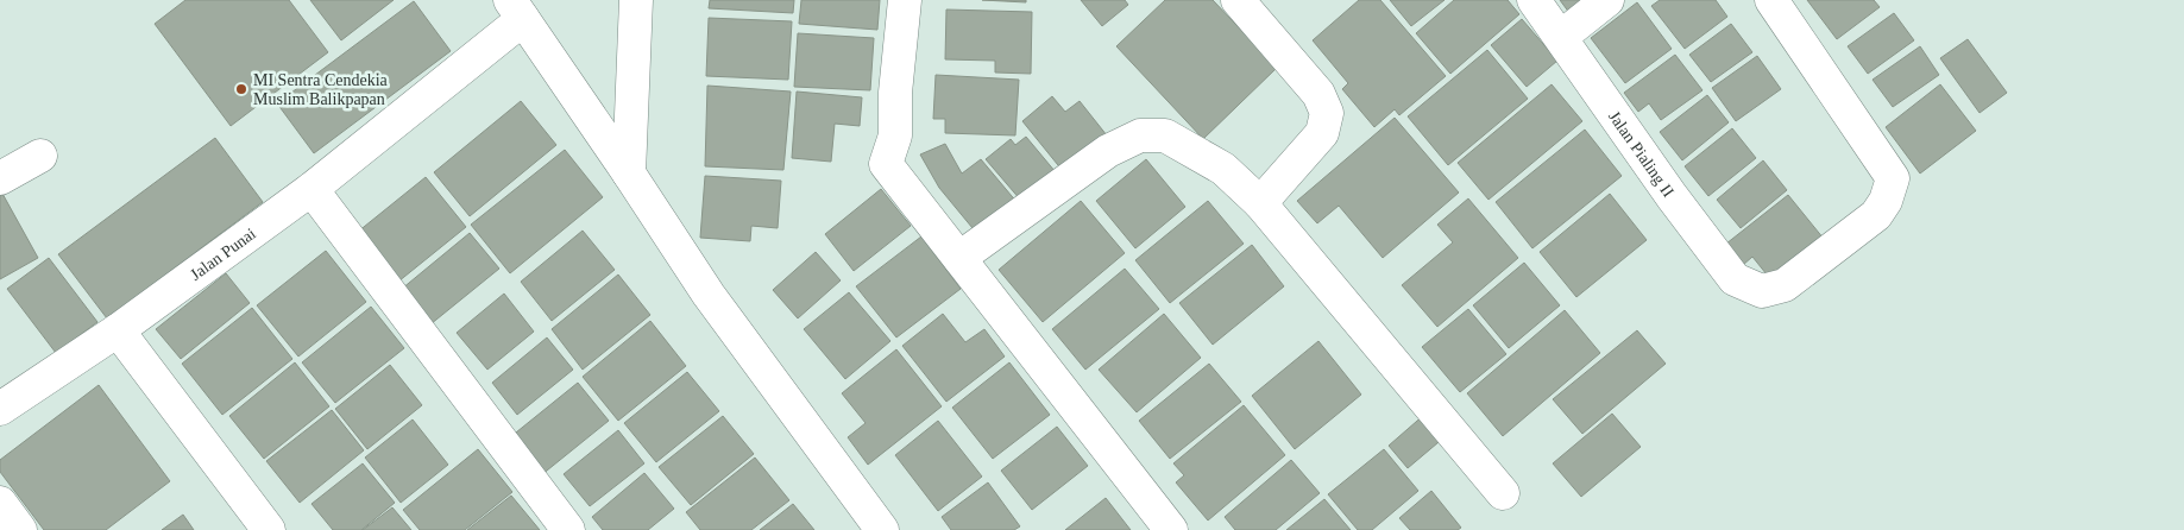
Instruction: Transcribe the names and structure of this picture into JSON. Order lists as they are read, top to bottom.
{
  "streets": {
    "street": ["Jalan Pialing II", "Jalan Punai"]
  },
  "places": ["MI Sentra Cendekia Muslim Balikpapan"]
}
